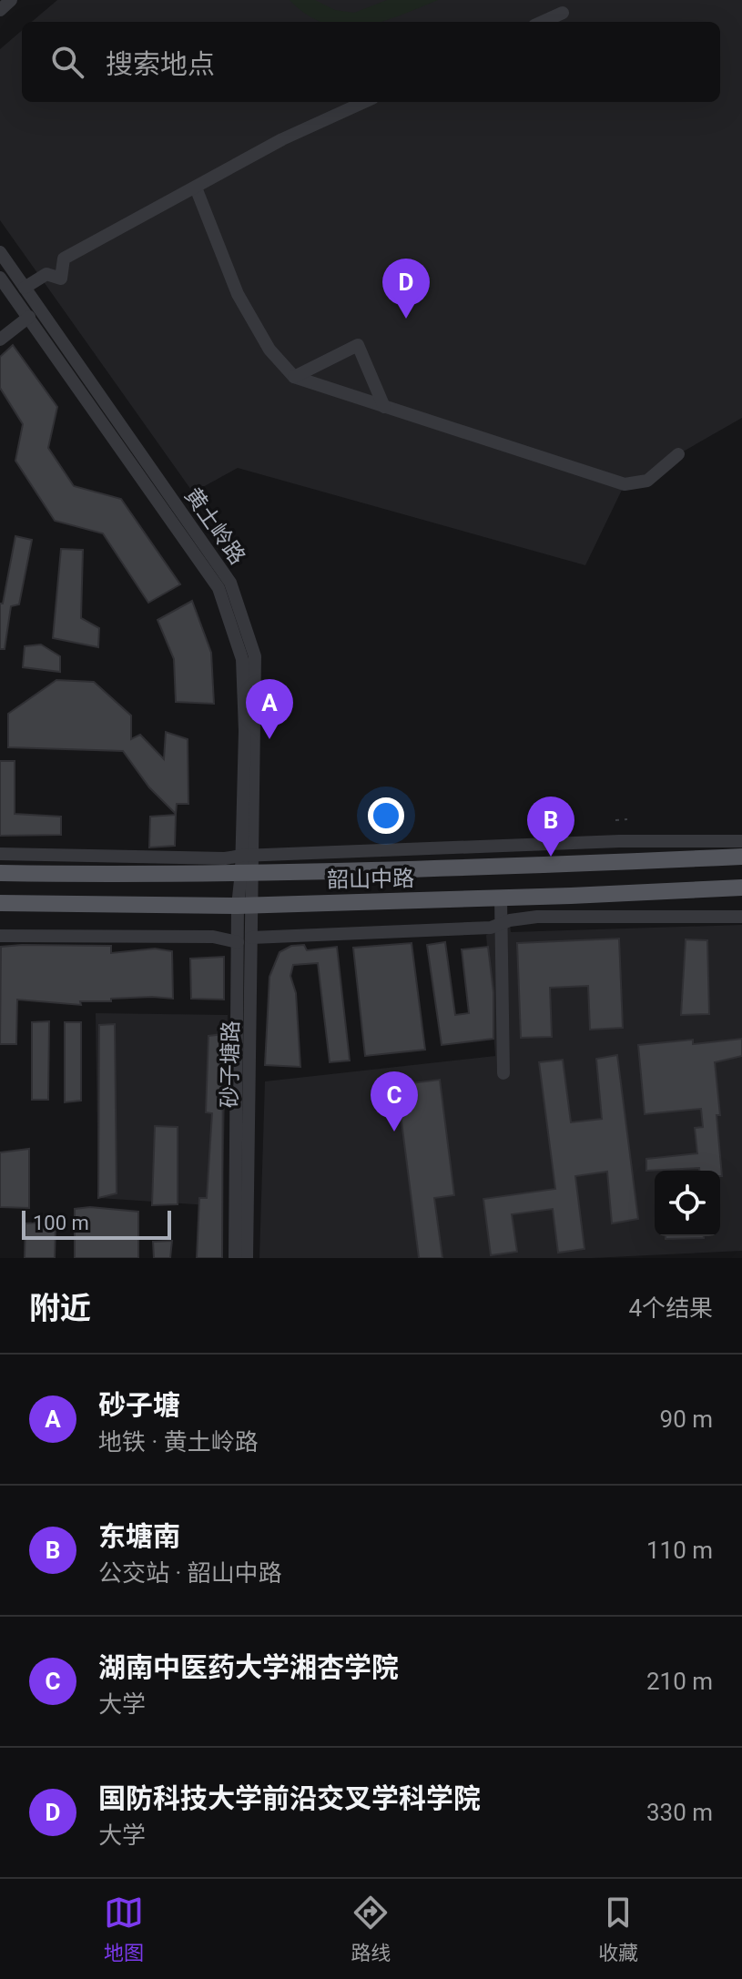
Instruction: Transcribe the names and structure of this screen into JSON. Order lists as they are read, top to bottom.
{
  "streets": {
    "main road": ["韶山中路"],
    "street": ["黄土岭路", "砂子塘路"]
  },
  "crossings": [
    ["黄土岭路", "韶山中路"],
    ["黄土岭路", "砂子塘路"],
    ["韶山中路", "砂子塘路"]
  ],
  "scale_bar": "100 m",
  "page": {
    "search": "搜索地点",
    "pins": [
      "D",
      "A",
      "B",
      "C"
    ],
    "scale": "100 m",
    "heading": ["附近", "4个结果"],
    "list": [
      {
        "mark": "A",
        "name": "砂子塘",
        "note": "地铁 · 黄土岭路",
        "value": "90 m"
      },
      {
        "mark": "B",
        "name": "东塘南",
        "note": "公交站 · 韶山中路",
        "value": "110 m"
      },
      {
        "mark": "C",
        "name": "湖南中医药大学湘杏学院",
        "note": "大学",
        "value": "210 m"
      },
      {
        "mark": "D",
        "name": "国防科技大学前沿交叉学科学院",
        "note": "大学",
        "value": "330 m"
      }
    ],
    "nav": ["地图", "路线", "收藏"]
  }
}
